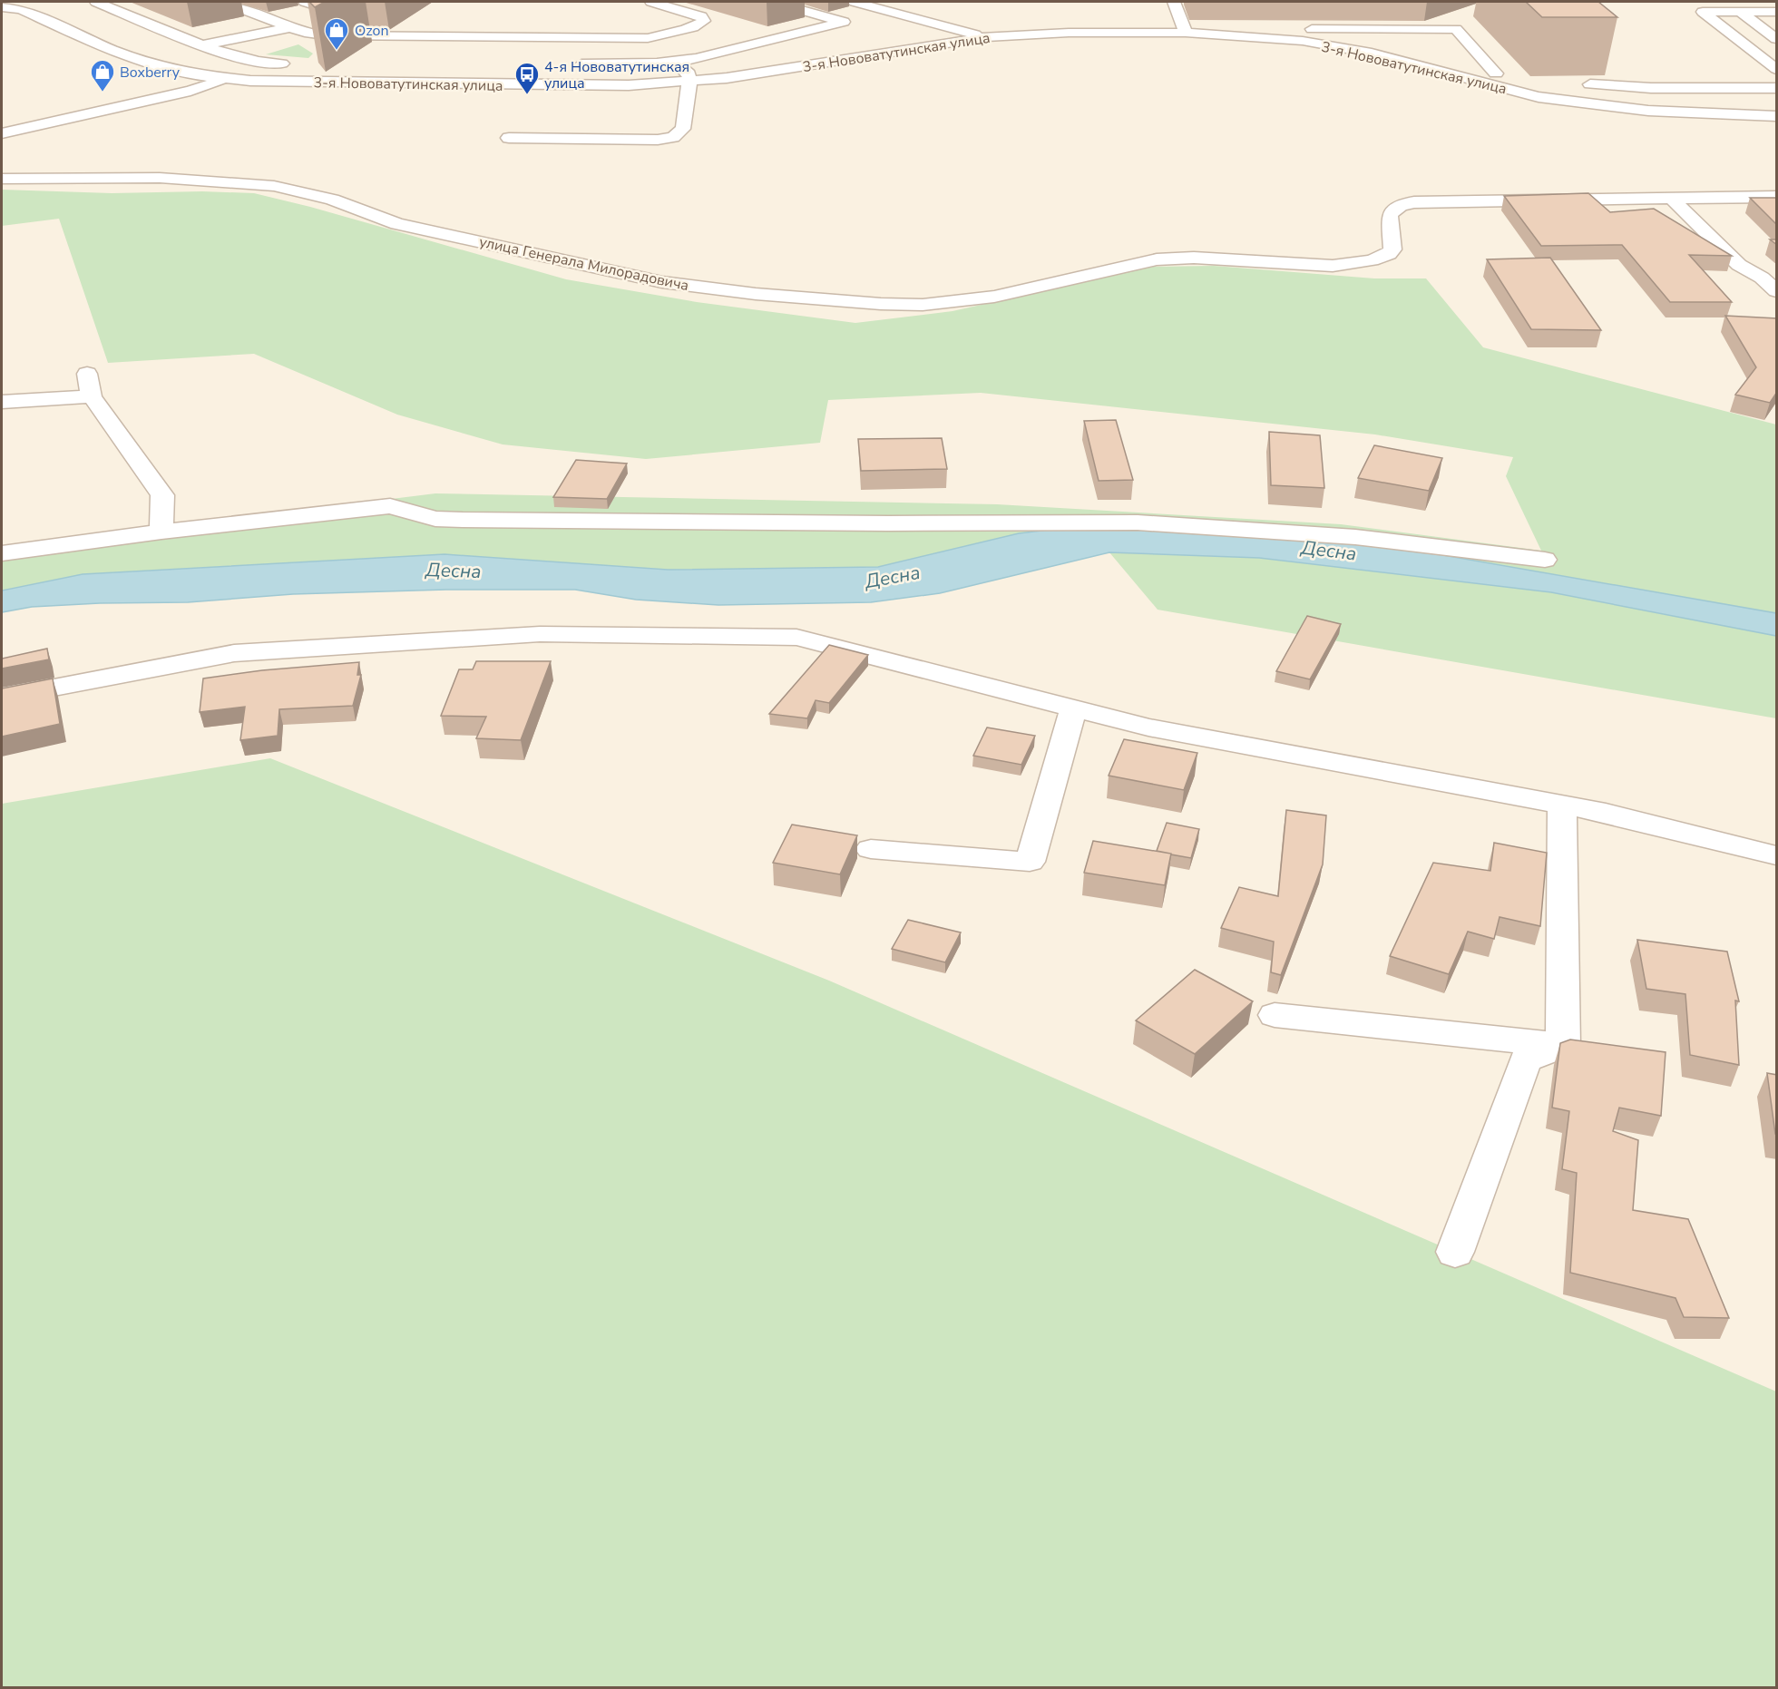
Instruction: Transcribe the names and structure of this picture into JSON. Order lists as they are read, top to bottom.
{
  "streets": {
    "street": ["3-я Нововатутинская улица", "улица Генерала Милорадовича"]
  },
  "water": ["Десна"],
  "places": {
    "shop": ["Ozon", "Boxberry"],
    "bus stop": ["4-я Нововатутинская улица"]
  }
}
